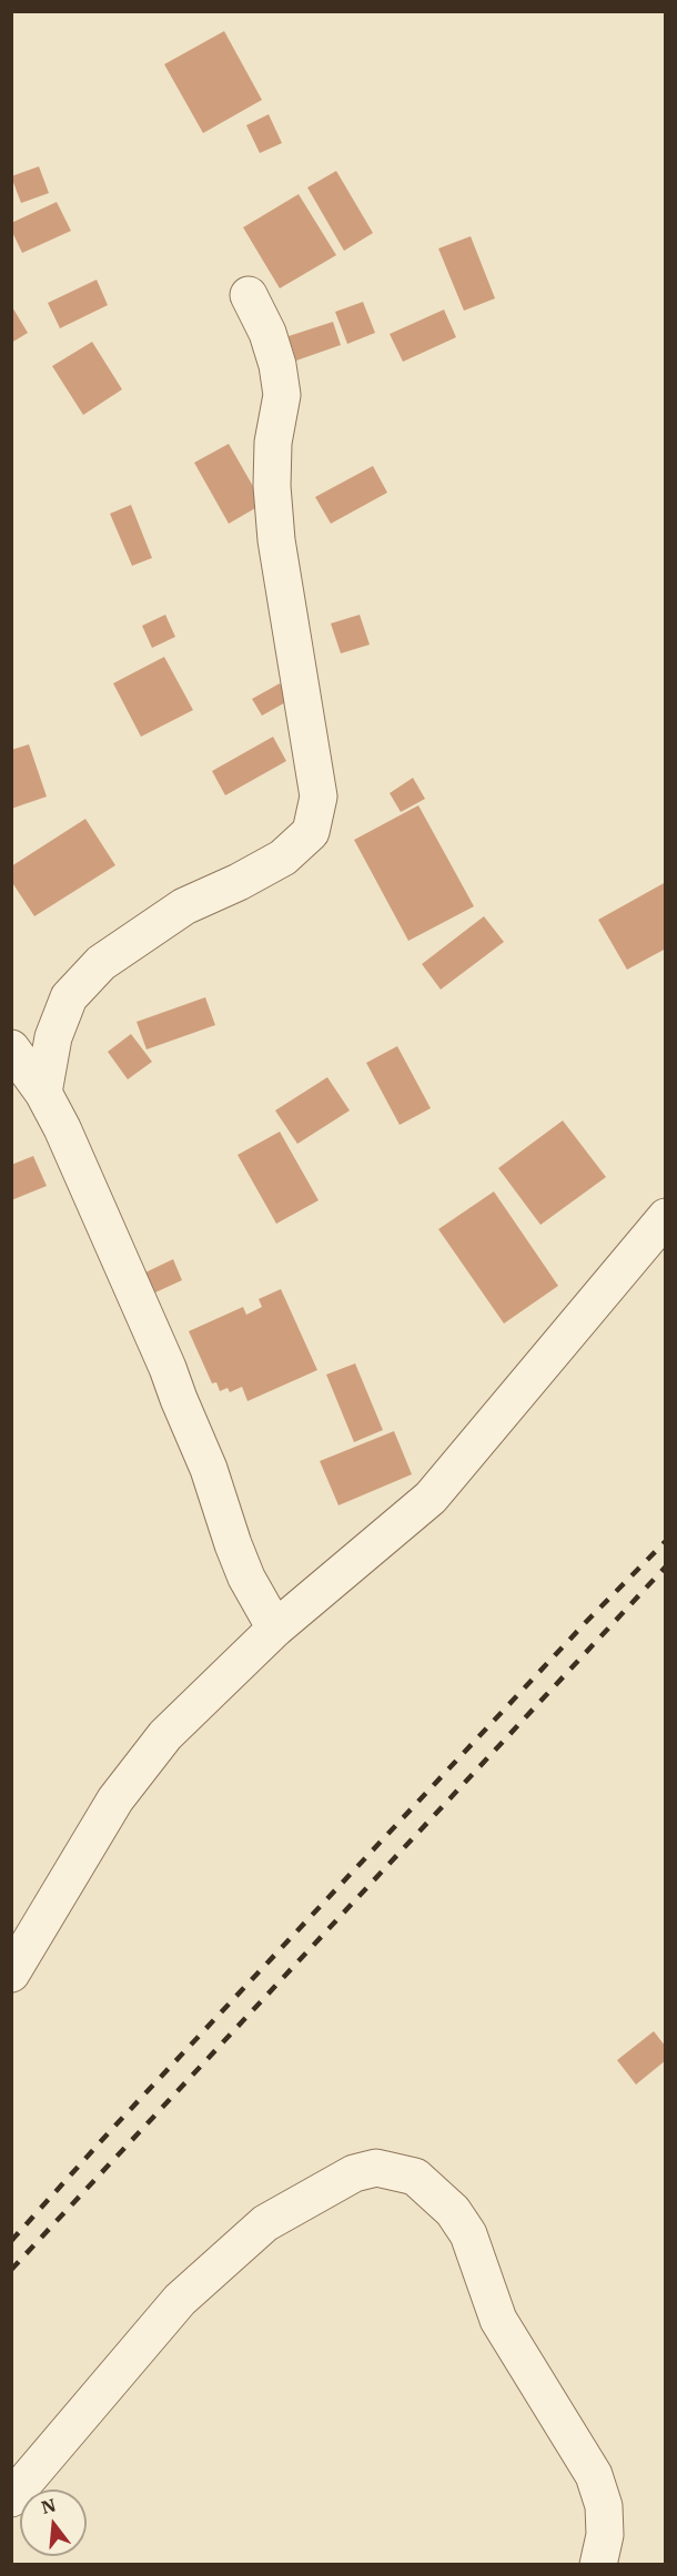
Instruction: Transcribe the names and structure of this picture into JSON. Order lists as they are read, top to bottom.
{
  "north": "top"
}
